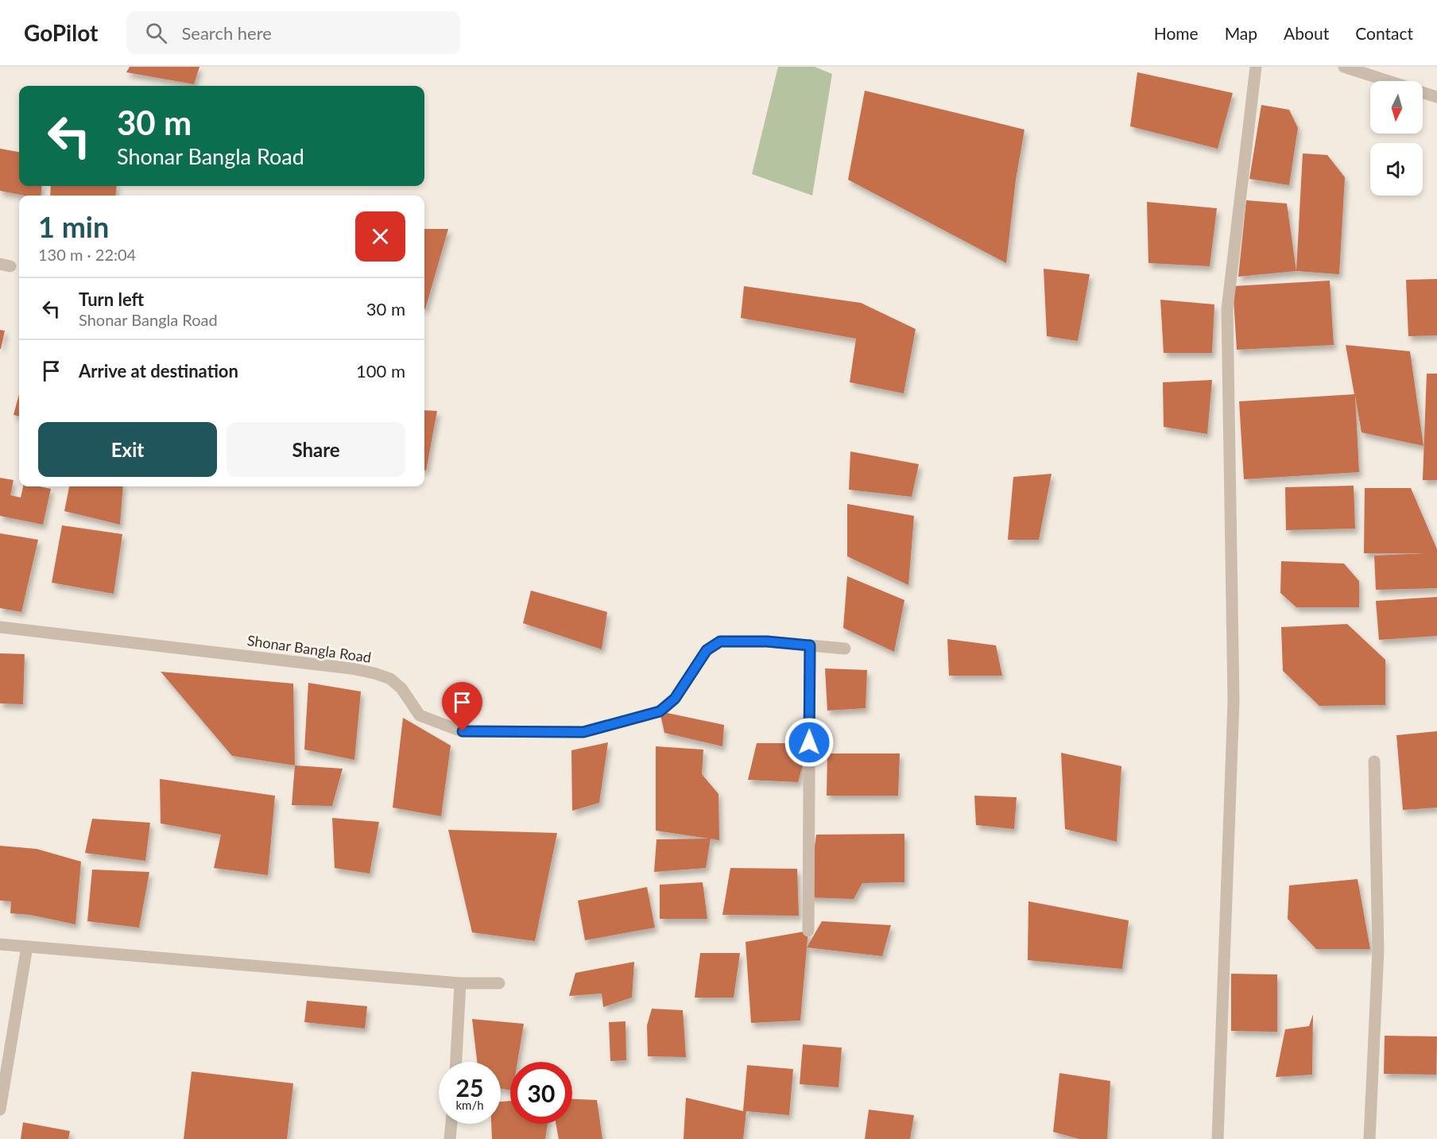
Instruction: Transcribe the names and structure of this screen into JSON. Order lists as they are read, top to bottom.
{
  "streets": {
    "street": ["Shonar Bangla Road"]
  },
  "north": "bottom",
  "page": {
    "header": "GoPilot",
    "search": "Search here",
    "nav": [
      "Home",
      "Map",
      "About",
      "Contact"
    ],
    "turn": ["30 m", "Shonar Bangla Road"],
    "heading": ["1 min", "130 m · 22:04"],
    "list": [
      {
        "name": "Turn left",
        "note": "Shonar Bangla Road",
        "value": "30 m"
      },
      {
        "name": "Arrive at destination",
        "value": "100 m"
      }
    ],
    "buttons": ["Exit", "Share"],
    "speed": "25 km/h",
    "limit": "30"
  }
}
